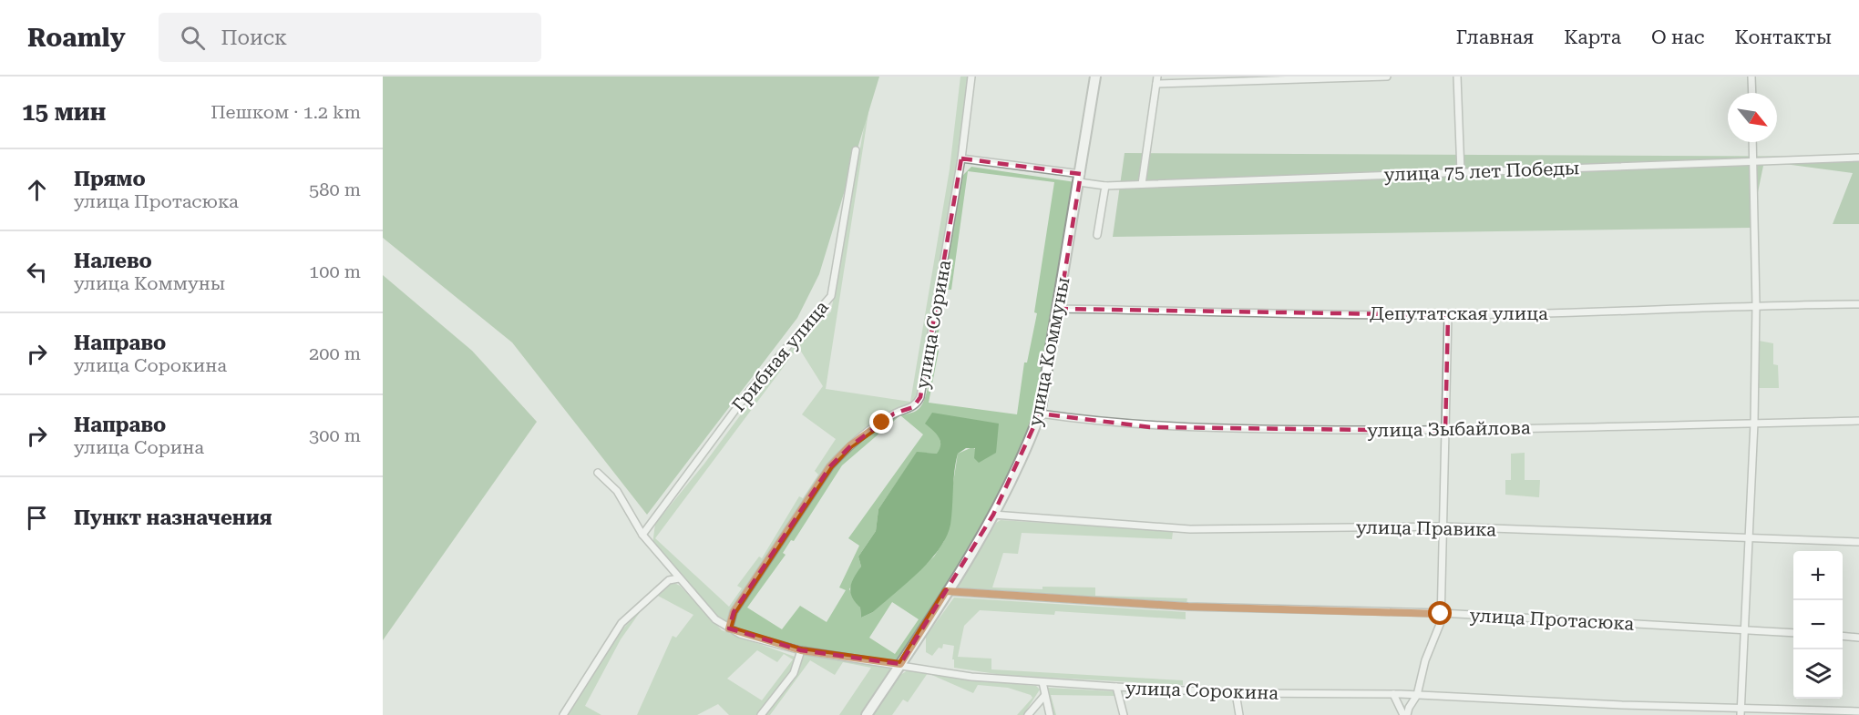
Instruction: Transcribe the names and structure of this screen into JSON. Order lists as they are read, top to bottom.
{
  "streets": {
    "street": [
      "улица 75 лет Победы",
      "Депутатская улица",
      "улица Сорина",
      "улица Коммуны",
      "Грибная улица",
      "улица Зыбайлова",
      "улица Правика",
      "улица Протасюка",
      "улица Сорокина"
    ]
  },
  "crossings": [
    ["улица 75 лет Победы", "улица Сорина"],
    ["улица 75 лет Победы", "улица Коммуны"],
    ["Депутатская улица", "улица Коммуны"],
    ["улица Сорина", "улица Сорокина"],
    ["улица Коммуны", "улица Зыбайлова"],
    ["улица Коммуны", "улица Правика"],
    ["улица Коммуны", "улица Протасюка"],
    ["улица Коммуны", "улица Сорокина"],
    ["Грибная улица", "улица Сорокина"]
  ],
  "north": "bottom right",
  "page": {
    "header": "Roamly",
    "search": "Поиск",
    "nav": [
      "Главная",
      "Карта",
      "О нас",
      "Контакты"
    ],
    "heading": ["15 мин", "Пешком · 1.2 km"],
    "list": [
      ["Прямо", "улица Протасюка", "580 m"],
      ["Налево", "улица Коммуны", "100 m"],
      ["Направо", "улица Сорокина", "200 m"],
      ["Направо", "улица Сорина", "300 m"],
      "Пункт назначения"
    ],
    "map_buttons": ["+", "−"]
  }
}
